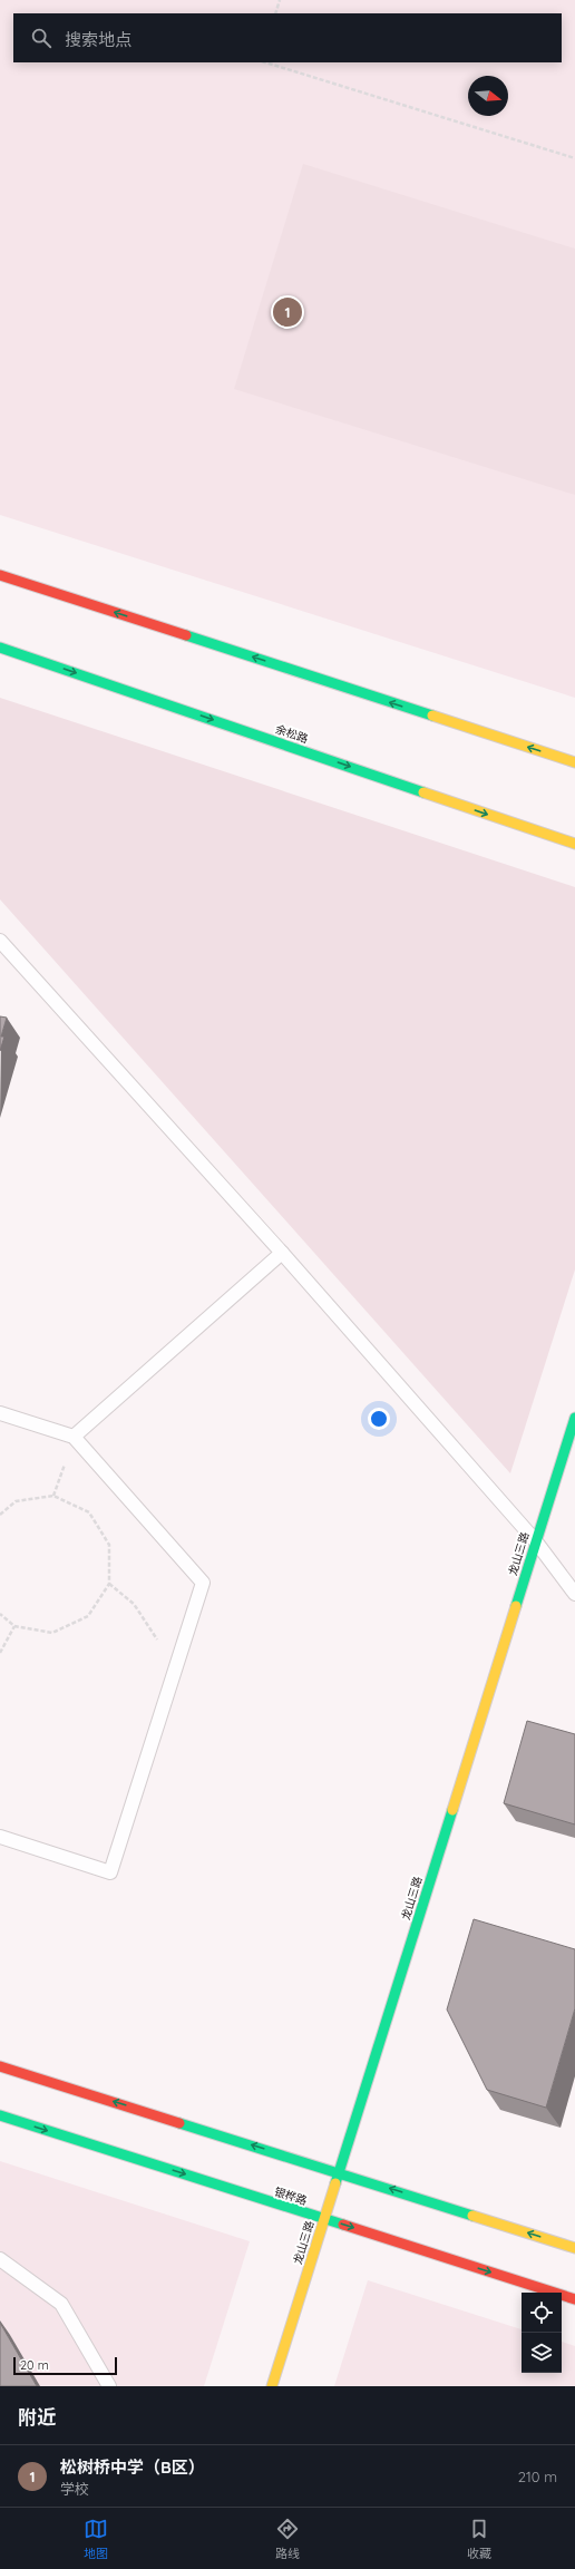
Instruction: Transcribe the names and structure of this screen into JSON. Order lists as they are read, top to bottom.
{
  "streets": {
    "main road": ["余松路", "龙山三路", "银桦路"]
  },
  "crossings": [
    ["龙山三路", "银桦路"]
  ],
  "scale_bar": "20 m",
  "north": "right",
  "page": {
    "search": "搜索地点",
    "pins": "1",
    "scale": "20 m",
    "heading": "附近",
    "list": [
      {
        "mark": "1",
        "name": "松树桥中学（B区）",
        "note": "学校",
        "value": "210 m"
      }
    ],
    "nav": ["地图", "路线", "收藏"]
  }
}
